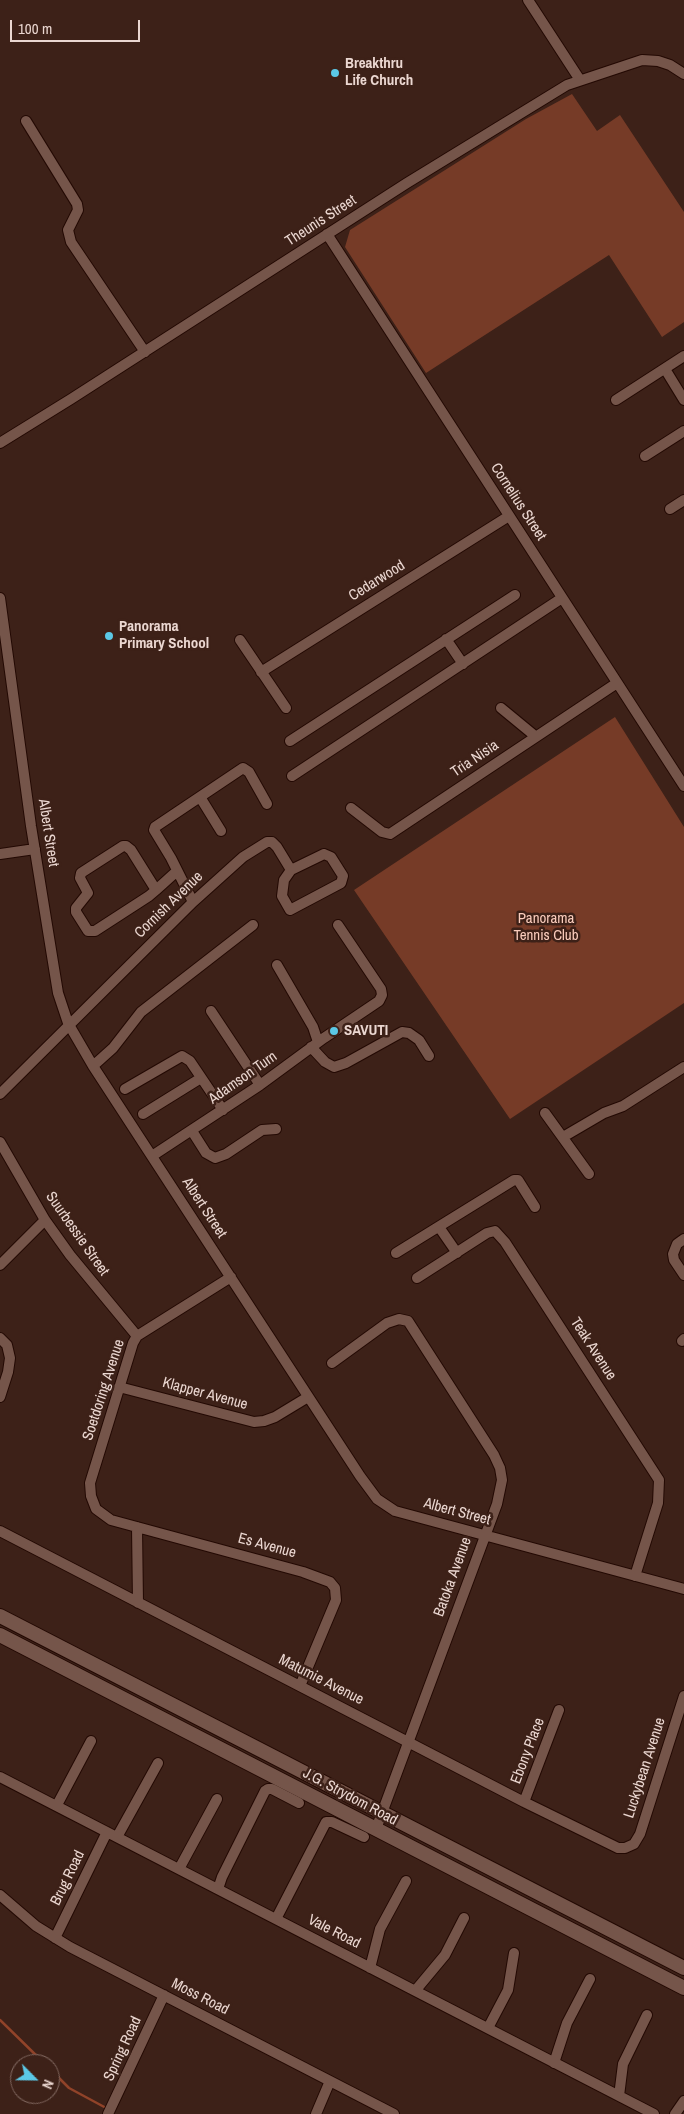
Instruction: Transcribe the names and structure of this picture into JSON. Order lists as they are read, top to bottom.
{
  "streets": {
    "street": [
      "Theunis Street",
      "Cornelius Street",
      "Cedarwood",
      "Tria Nisia",
      "Albert Street",
      "Cornish Avenue",
      "Adamson Turn",
      "Suurbessie Street",
      "Teak Avenue",
      "Soetdoring Avenue",
      "Klapper Avenue",
      "Es Avenue",
      "Batoka Avenue",
      "Matumie Avenue",
      "Ebony Place",
      "Luckybean Avenue",
      "J.G. Strydom Road",
      "Brug Road",
      "Vale Road",
      "Moss Road",
      "Spring Road"
    ]
  },
  "crossings": [
    ["Theunis Street", "Cornelius Street"],
    ["Cornelius Street", "Cedarwood"],
    ["Cornelius Street", "Tria Nisia"],
    ["Albert Street", "Cornish Avenue"],
    ["Albert Street", "Adamson Turn"],
    ["Albert Street", "Teak Avenue"],
    ["Albert Street", "Soetdoring Avenue"],
    ["Albert Street", "Klapper Avenue"],
    ["Albert Street", "Batoka Avenue"],
    ["Suurbessie Street", "Soetdoring Avenue"],
    ["Soetdoring Avenue", "Klapper Avenue"],
    ["Soetdoring Avenue", "Es Avenue"],
    ["Es Avenue", "Matumie Avenue"],
    ["Batoka Avenue", "Matumie Avenue"],
    ["Batoka Avenue", "J.G. Strydom Road"],
    ["Matumie Avenue", "Ebony Place"],
    ["Matumie Avenue", "Luckybean Avenue"],
    ["Brug Road", "Vale Road"],
    ["Brug Road", "Moss Road"],
    ["Moss Road", "Spring Road"]
  ],
  "parks": ["Panorama Tennis Club"],
  "places": ["Breakthru Life Church", "Panorama Primary School", "SAVUTI"],
  "scale_bar": "100 m",
  "north": "bottom right"
}
